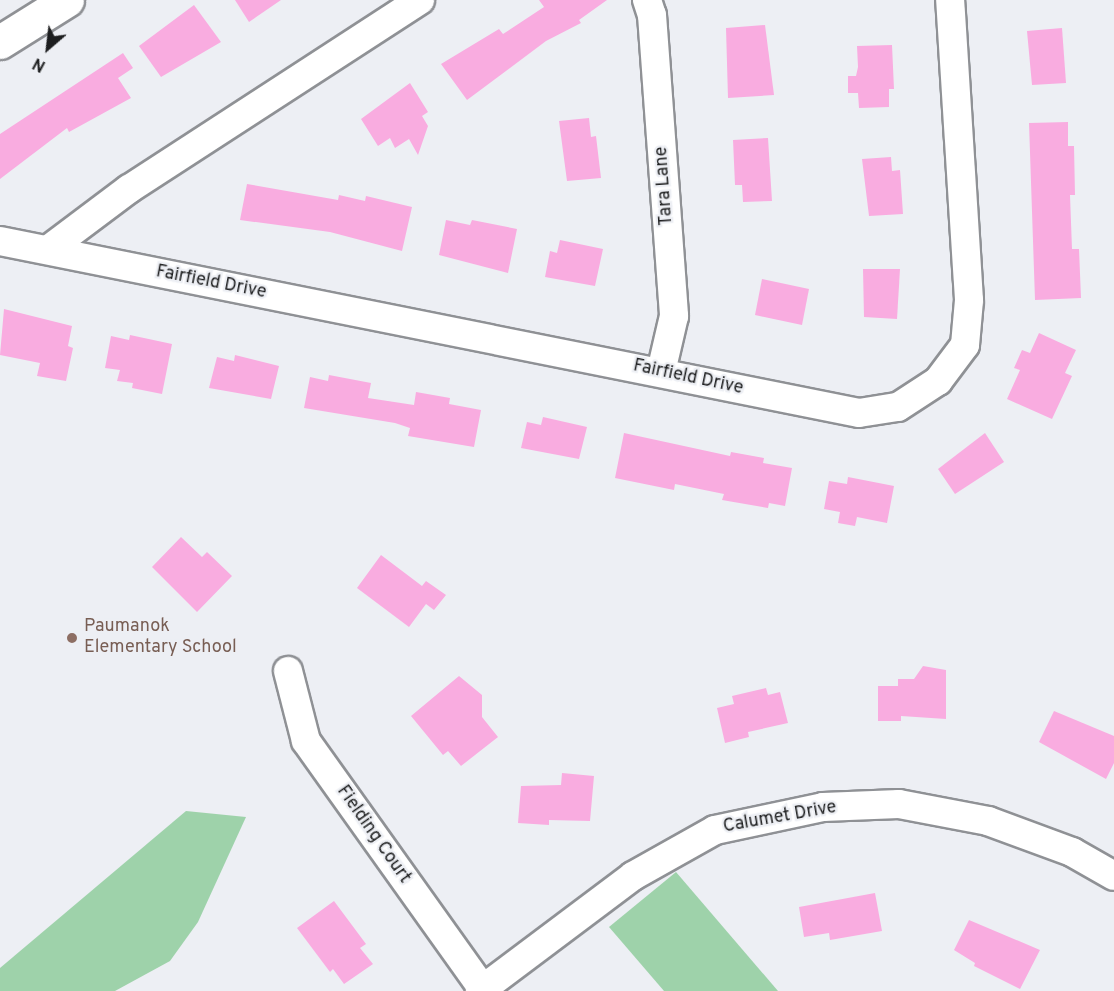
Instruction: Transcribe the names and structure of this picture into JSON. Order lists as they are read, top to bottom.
{
  "streets": {
    "street": [
      "Tara Lane",
      "Fairfield Drive",
      "Calumet Drive",
      "Fielding Court"
    ]
  },
  "crossings": [
    ["Tara Lane", "Fairfield Drive"],
    ["Calumet Drive", "Fielding Court"]
  ],
  "places": ["Paumanok Elementary School"],
  "north": "bottom left"
}
